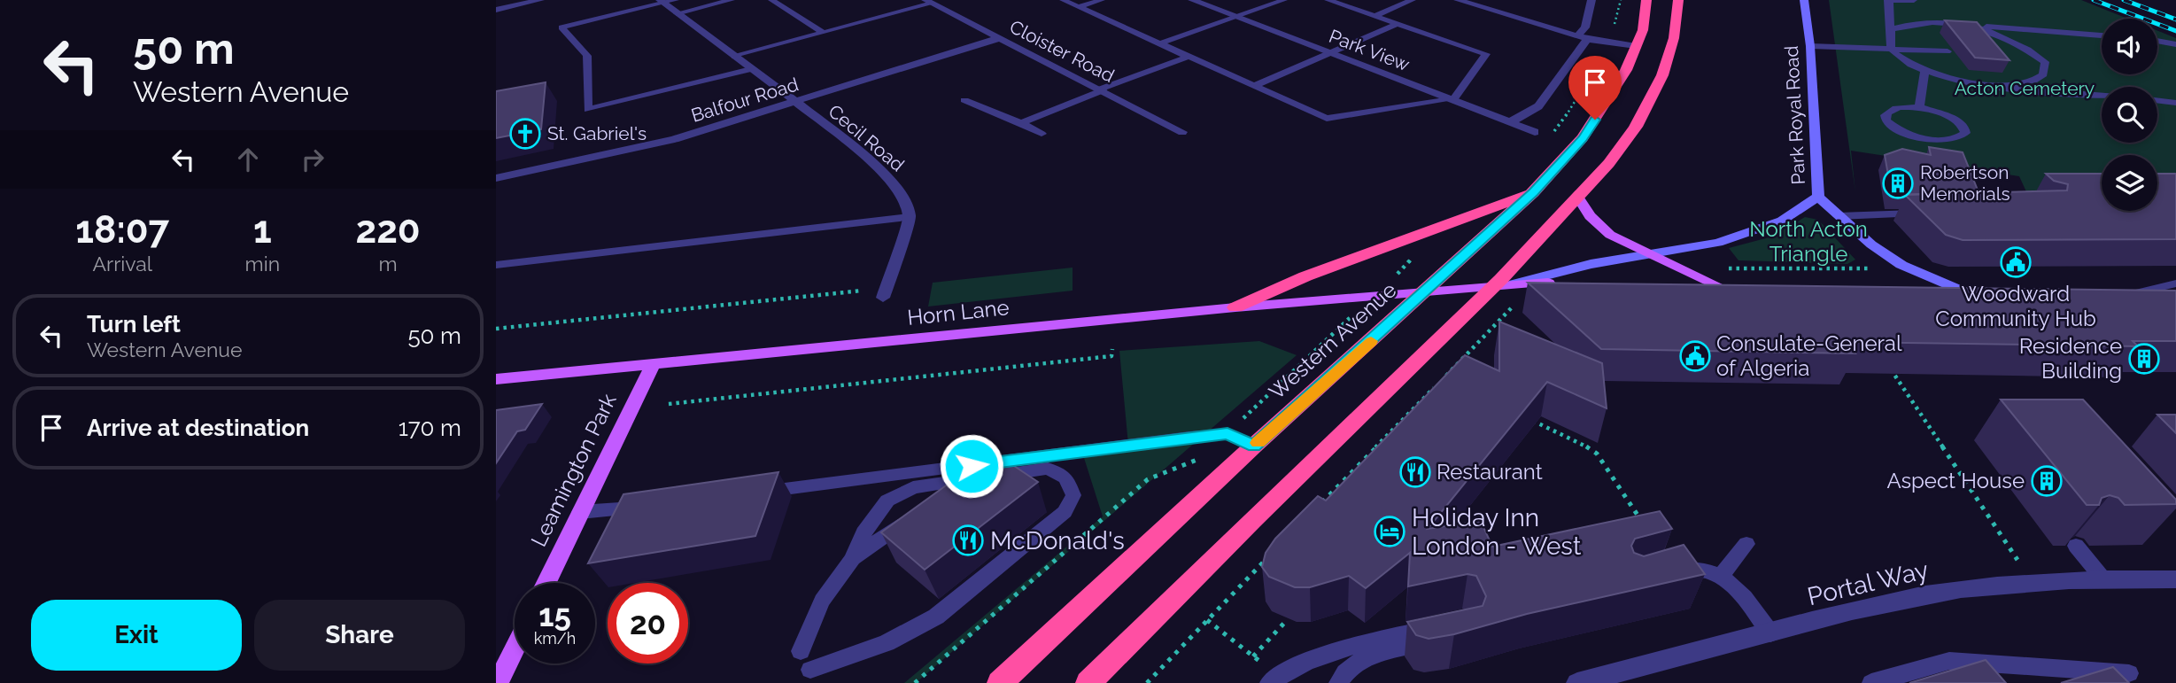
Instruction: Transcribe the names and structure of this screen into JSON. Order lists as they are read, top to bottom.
{
  "streets": {
    "highway": ["Western Avenue"],
    "main road": ["Park Royal Road", "Horn Lane", "Leamington Park"],
    "street": [
      "Park View",
      "Cloister Road",
      "Balfour Road",
      "Cecil Road",
      "Portal Way"
    ]
  },
  "crossings": [
    ["Cloister Road", "Balfour Road"],
    ["Balfour Road", "Cecil Road"],
    ["Horn Lane", "Western Avenue"],
    ["Horn Lane", "Leamington Park"]
  ],
  "parks": ["Acton Cemetery", "North Acton Triangle"],
  "places": {
    "church": ["St. Gabriel's"],
    "building": ["Robertson Memorials", "Residence Building", "Aspect House"],
    "public building": ["Woodward Community Hub", "Consulate-General of Algeria"],
    "restaurant": ["Restaurant", "McDonald's"],
    "hotel": ["Holiday Inn London - West"]
  },
  "page": {
    "turn": ["50 m", "Western Avenue"],
    "eta": [
      "18:07",
      "Arrival",
      "1",
      "min",
      "220",
      "m"
    ],
    "list": [
      {
        "name": "Turn left",
        "note": "Western Avenue",
        "value": "50 m"
      },
      {
        "name": "Arrive at destination",
        "value": "170 m"
      }
    ],
    "speed": "15 km/h",
    "limit": "20",
    "buttons": ["Exit", "Share"]
  }
}
